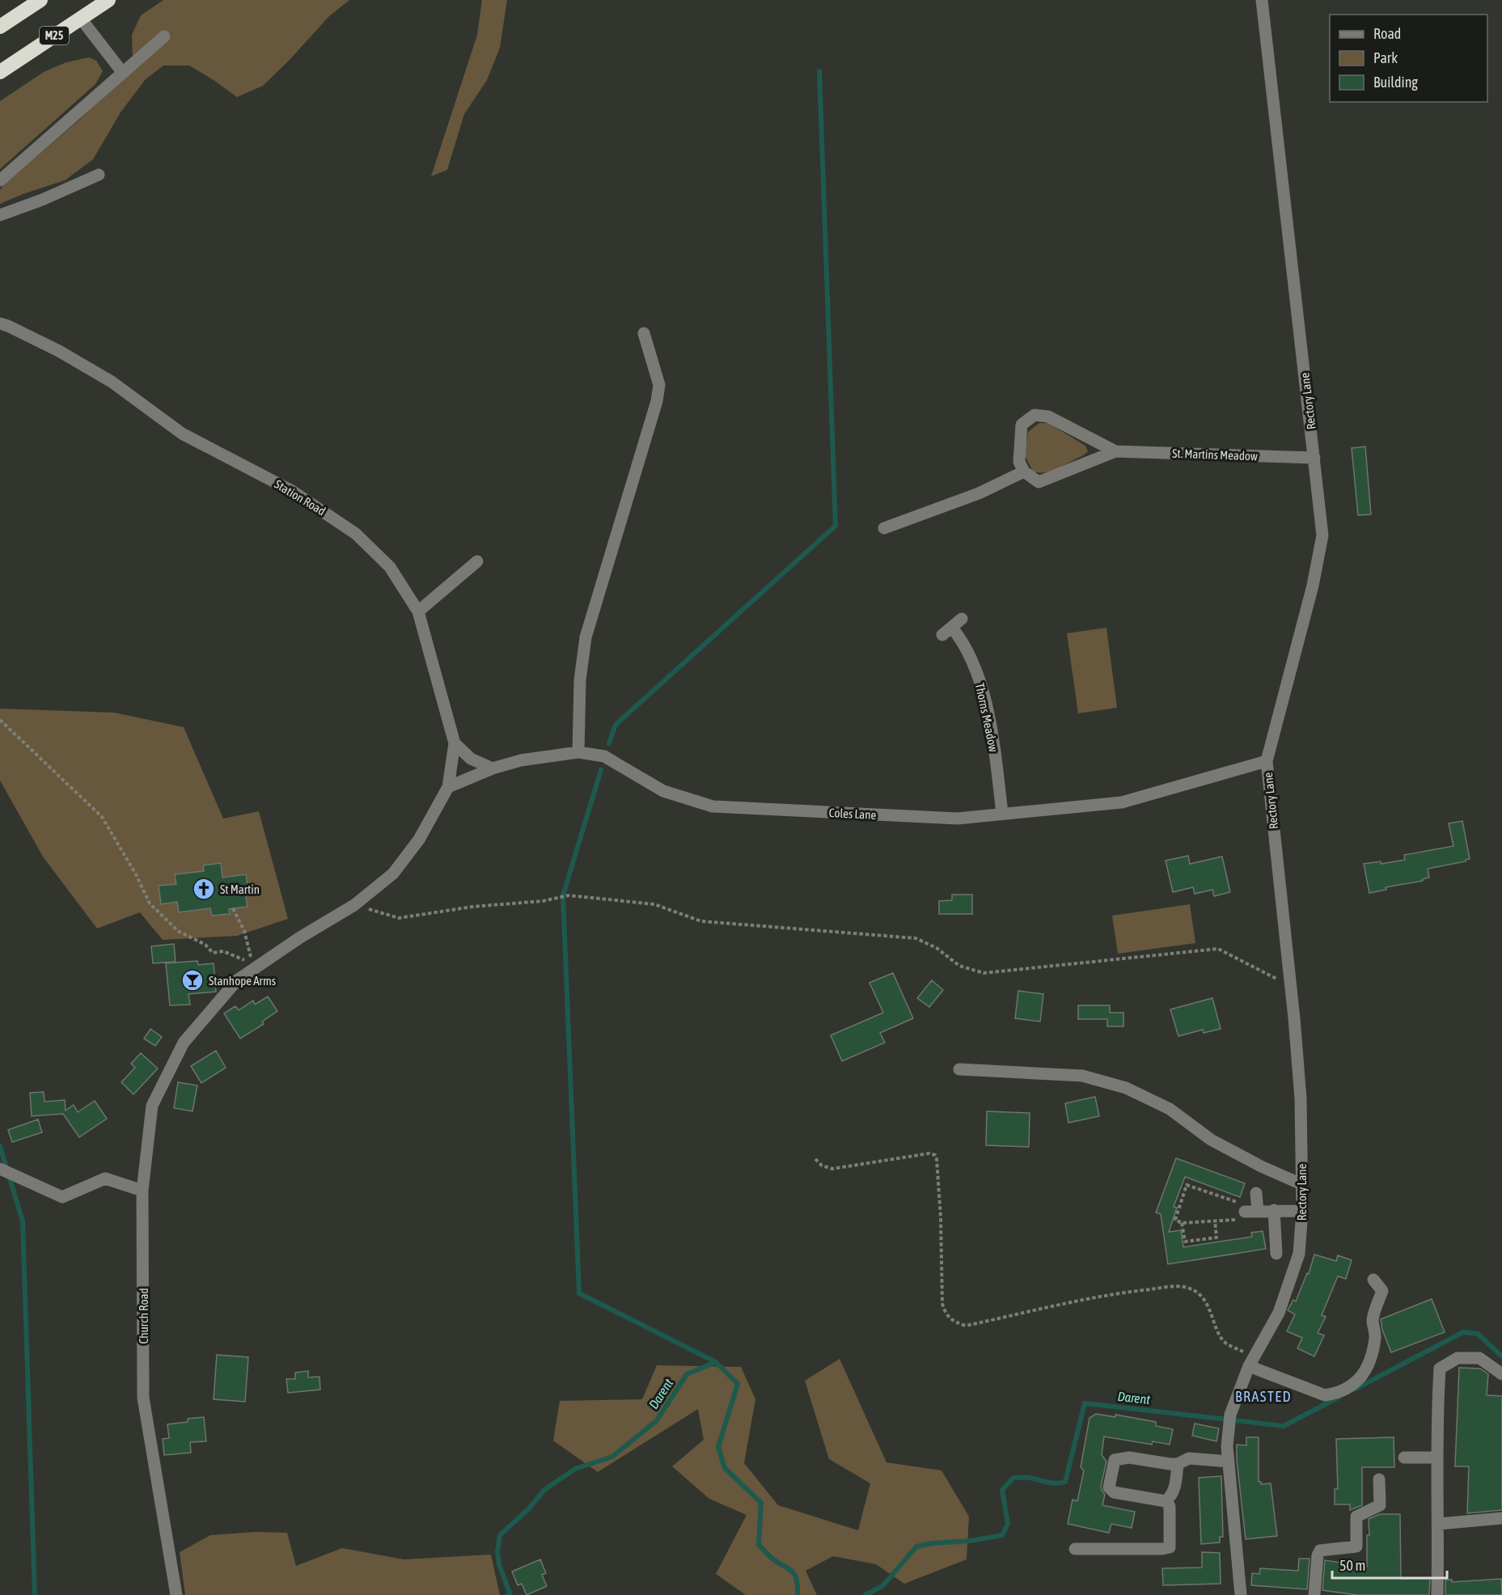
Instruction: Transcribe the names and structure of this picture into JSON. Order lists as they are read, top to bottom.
{
  "streets": {
    "highway": ["M25"],
    "street": [
      "Rectory Lane",
      "St. Martins Meadow",
      "Station Road",
      "Thorns Meadow",
      "Coles Lane",
      "Church Road"
    ]
  },
  "crossings": [
    ["Rectory Lane", "St. Martins Meadow"],
    ["Rectory Lane", "Coles Lane"],
    ["Station Road", "Coles Lane"],
    ["Station Road", "Church Road"],
    ["Thorns Meadow", "Coles Lane"],
    ["Coles Lane", "Church Road"]
  ],
  "districts": ["BRASTED"],
  "water": ["Darent"],
  "places": {
    "church": ["St Martin"],
    "bar": ["Stanhope Arms"]
  },
  "legend": ["Road", "Park", "Building"],
  "scale_bar": "50 m"
}
